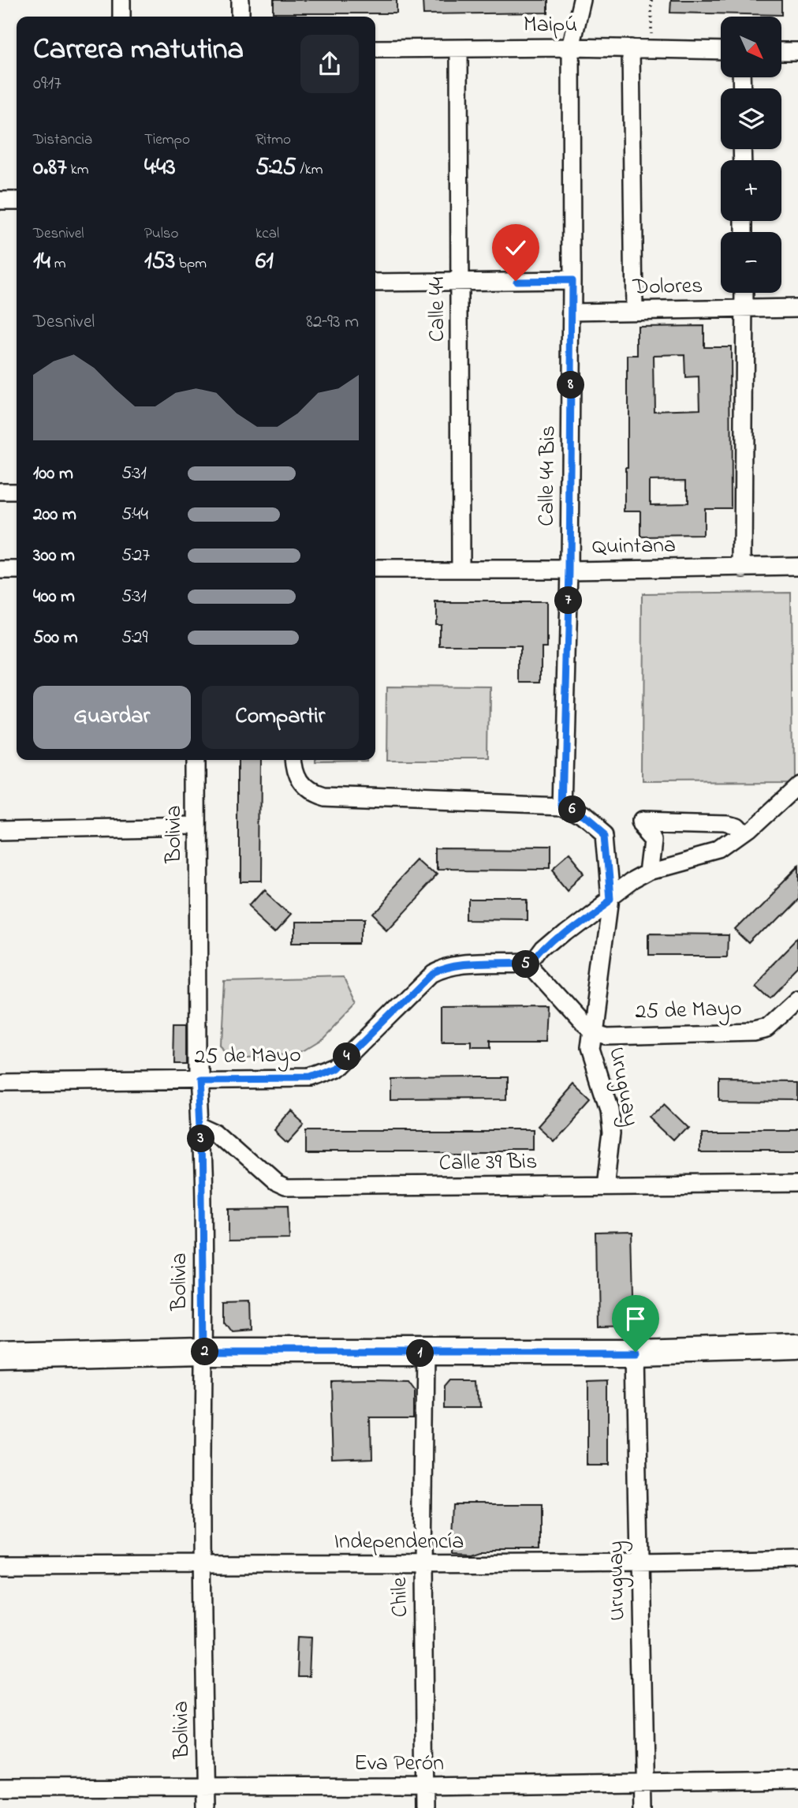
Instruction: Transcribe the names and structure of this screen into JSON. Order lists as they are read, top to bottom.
{
  "streets": {
    "street": [
      "Maipú",
      "Dolores",
      "Calle 44",
      "Calle 44 Bis",
      "Quintana",
      "Bolivia",
      "25 de Mayo",
      "Uruguay",
      "Calle 39 Bis",
      "Independencía",
      "Chile",
      "Eva Perón"
    ]
  },
  "crossings": [
    ["Maipú", "Calle 44"],
    ["Maipú", "Calle 44 Bis"],
    ["Dolores", "Calle 44 Bis"],
    ["Calle 44", "Quintana"],
    ["Calle 44 Bis", "Quintana"],
    ["Calle 44 Bis", "Uruguay"],
    ["Bolivia", "25 de Mayo"],
    ["Bolivia", "Calle 39 Bis"],
    ["Bolivia", "Independencía"],
    ["Bolivia", "Eva Perón"],
    ["25 de Mayo", "Uruguay"],
    ["Uruguay", "Calle 39 Bis"],
    ["Uruguay", "Independencía"],
    ["Uruguay", "Eva Perón"],
    ["Independencía", "Chile"],
    ["Chile", "Eva Perón"]
  ],
  "north": "bottom right",
  "page": {
    "map_buttons": ["+", "−"],
    "heading": ["Carrera matutina", "09:17"],
    "stats": [
      ["Distancia", "0.87 km"],
      ["Tiempo", "4:43"],
      ["Ritmo", "5:25 /km"],
      ["Desnivel", "14 m"],
      ["Pulso", "153 bpm"],
      ["kcal", "61"]
    ],
    "chart": ["Desnivel", "82–93 m"],
    "pins": [
      "8",
      "7",
      "6",
      "5",
      "4",
      "3",
      "2",
      "1"
    ],
    "list": [
      {
        "name": "100 m",
        "note": "5:31"
      },
      {
        "name": "200 m",
        "note": "5:44"
      },
      {
        "name": "300 m",
        "note": "5:27"
      },
      {
        "name": "400 m",
        "note": "5:31"
      },
      {
        "name": "500 m",
        "note": "5:29"
      }
    ],
    "buttons": ["Guardar", "Compartir"]
  }
}
